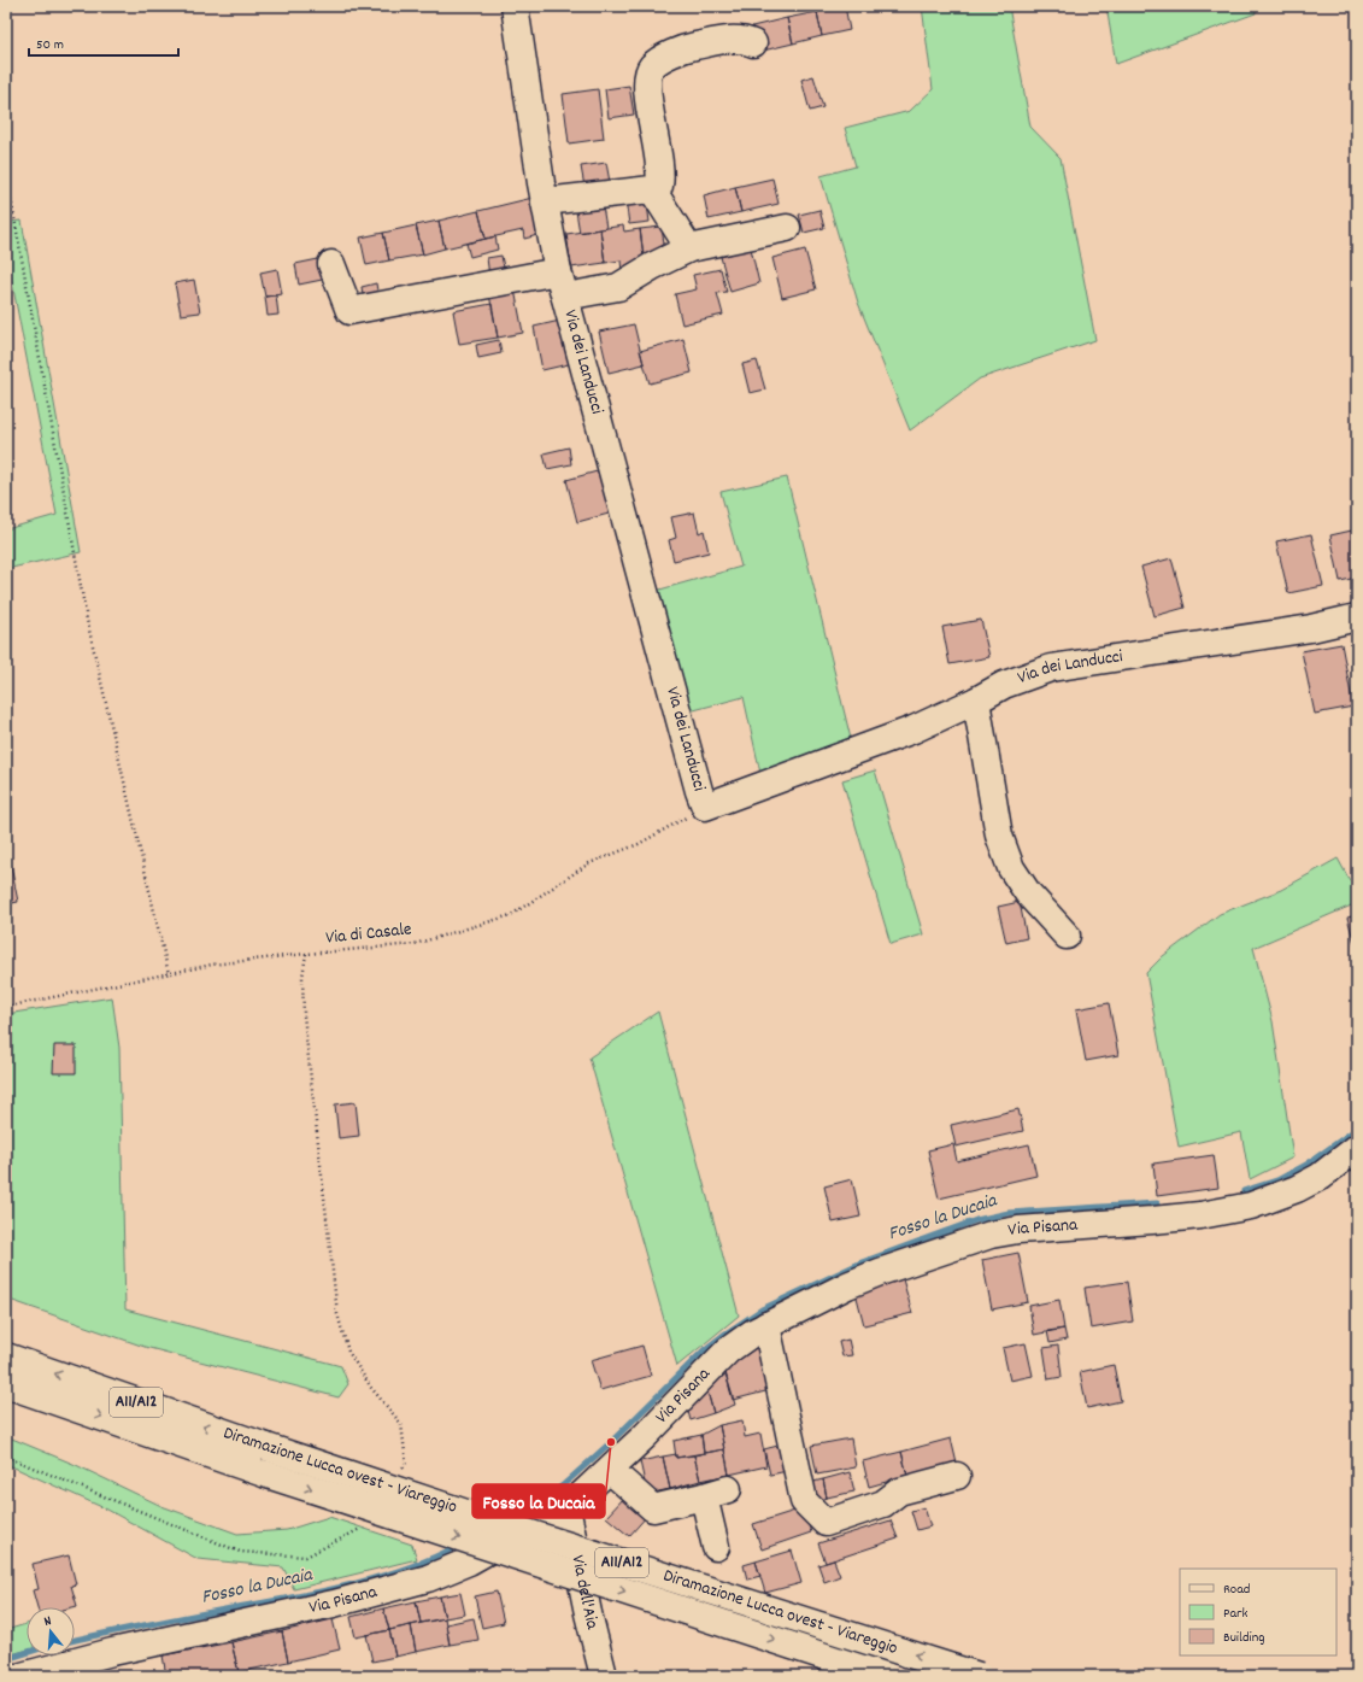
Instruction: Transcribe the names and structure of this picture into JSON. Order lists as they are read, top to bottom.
{
  "streets": {
    "main road": [
      "Via dei Landucci",
      "Via Pisana",
      "A11/A12",
      "Diramazione Lucca ovest - Viareggio",
      "Via dell'Aia"
    ],
    "path": ["Via di Casale"]
  },
  "crossings": [
    ["Via dei Landucci", "Via di Casale"],
    ["Via Pisana", "Via dell'Aia"]
  ],
  "water": ["Fosso la Ducaia"],
  "places": ["Fosso la Ducaia"],
  "legend": ["Road", "Park", "Building"],
  "scale_bar": "50 m",
  "north": "top"
}
